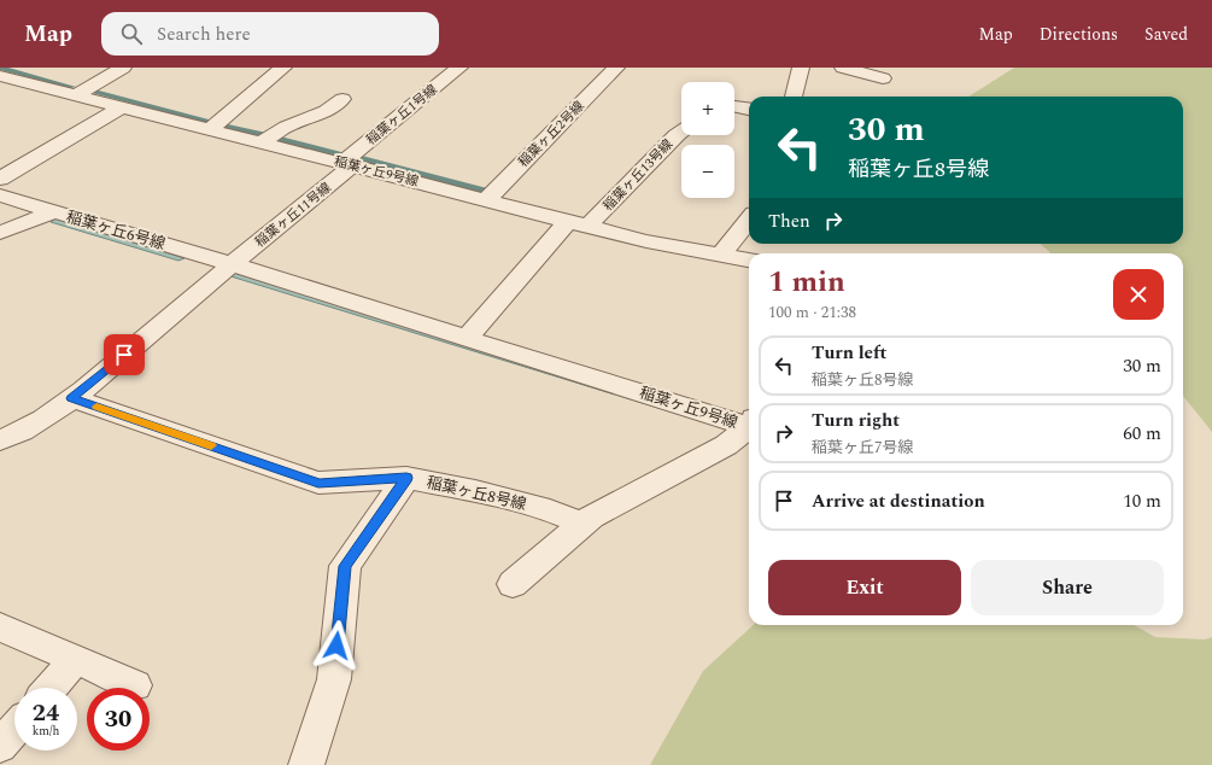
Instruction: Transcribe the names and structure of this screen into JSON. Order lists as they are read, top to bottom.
{
  "streets": {
    "street": [
      "稲葉ヶ丘1号線",
      "稲葉ヶ丘2号線",
      "稲葉ヶ丘9号線",
      "稲葉ヶ丘13号線",
      "稲葉ヶ丘11号線",
      "稲葉ヶ丘6号線",
      "稲葉ヶ丘8号線"
    ]
  },
  "crossings": [
    ["稲葉ヶ丘1号線", "稲葉ヶ丘9号線"],
    ["稲葉ヶ丘1号線", "稲葉ヶ丘11号線"],
    ["稲葉ヶ丘2号線", "稲葉ヶ丘9号線"],
    ["稲葉ヶ丘9号線", "稲葉ヶ丘13号線"],
    ["稲葉ヶ丘9号線", "稲葉ヶ丘11号線"],
    ["稲葉ヶ丘9号線", "稲葉ヶ丘6号線"],
    ["稲葉ヶ丘11号線", "稲葉ヶ丘6号線"],
    ["稲葉ヶ丘11号線", "稲葉ヶ丘8号線"]
  ],
  "page": {
    "header": "Map",
    "search": "Search here",
    "nav": ["Map", "Directions", "Saved"],
    "map_buttons": ["+", "−"],
    "turn": ["30 m", "稲葉ヶ丘8号線"],
    "then": "Then",
    "heading": ["1 min", "100 m · 21:38"],
    "list": [
      {
        "name": "Turn left",
        "note": "稲葉ヶ丘8号線",
        "value": "30 m"
      },
      {
        "name": "Turn right",
        "note": "稲葉ヶ丘7号線",
        "value": "60 m"
      },
      {
        "name": "Arrive at destination",
        "value": "10 m"
      }
    ],
    "buttons": ["Exit", "Share"],
    "speed": "24 km/h",
    "limit": "30"
  }
}
